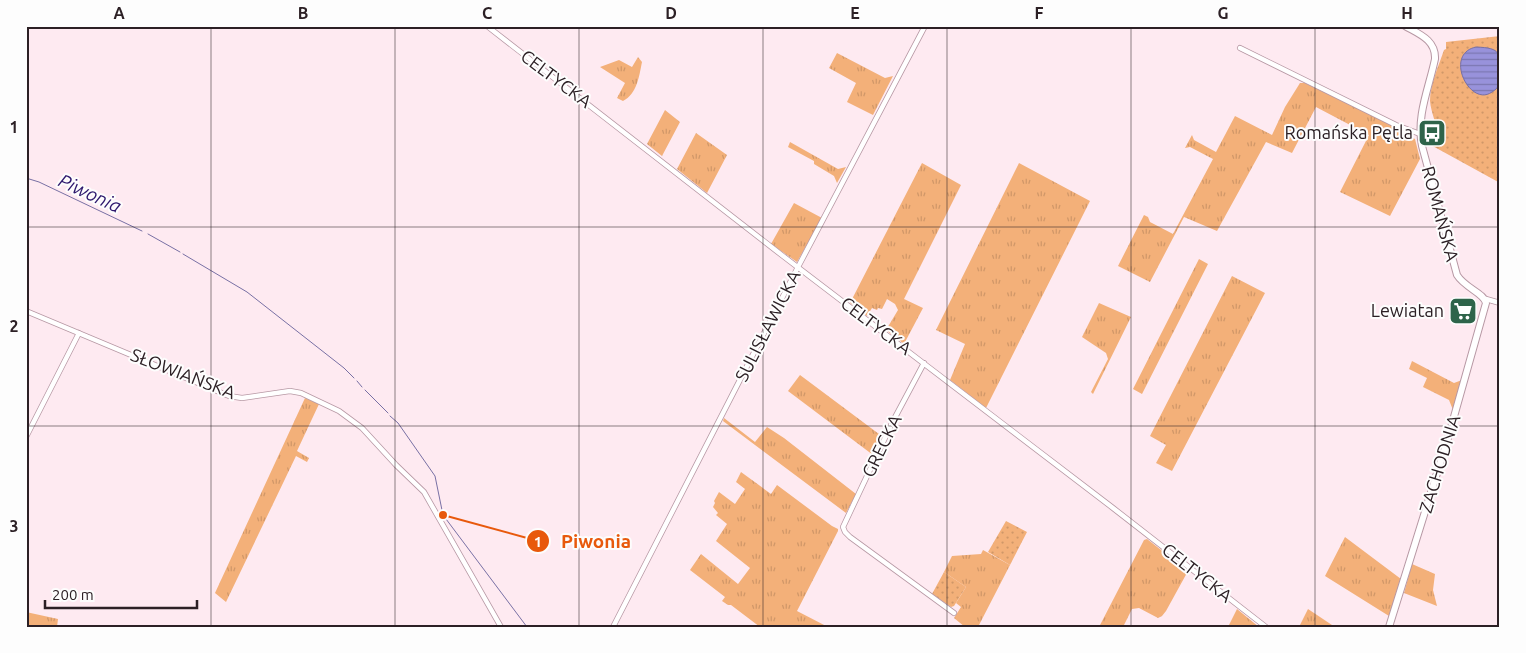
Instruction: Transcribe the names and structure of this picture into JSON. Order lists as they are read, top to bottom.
{
  "streets": {
    "street": [
      "CELTYCKA",
      "ROMAŃSKA",
      "SULISŁAWICKA",
      "SŁOWIAŃSKA",
      "GRECKA",
      "ZACHODNIA"
    ]
  },
  "crossings": [
    ["CELTYCKA", "SULISŁAWICKA"],
    ["CELTYCKA", "GRECKA"],
    ["ROMAŃSKA", "ZACHODNIA"]
  ],
  "water": ["Piwonia"],
  "places": {
    "bus stop": ["Romańska Pętla"],
    "supermarket": ["Lewiatan"],
    "other": ["Piwonia"]
  },
  "scale_bar": "200 m",
  "grid": {
    "columns": [
      "A",
      "B",
      "C",
      "D",
      "E",
      "F",
      "G",
      "H"
    ],
    "rows": ["1", "2", "3"]
  }
}
